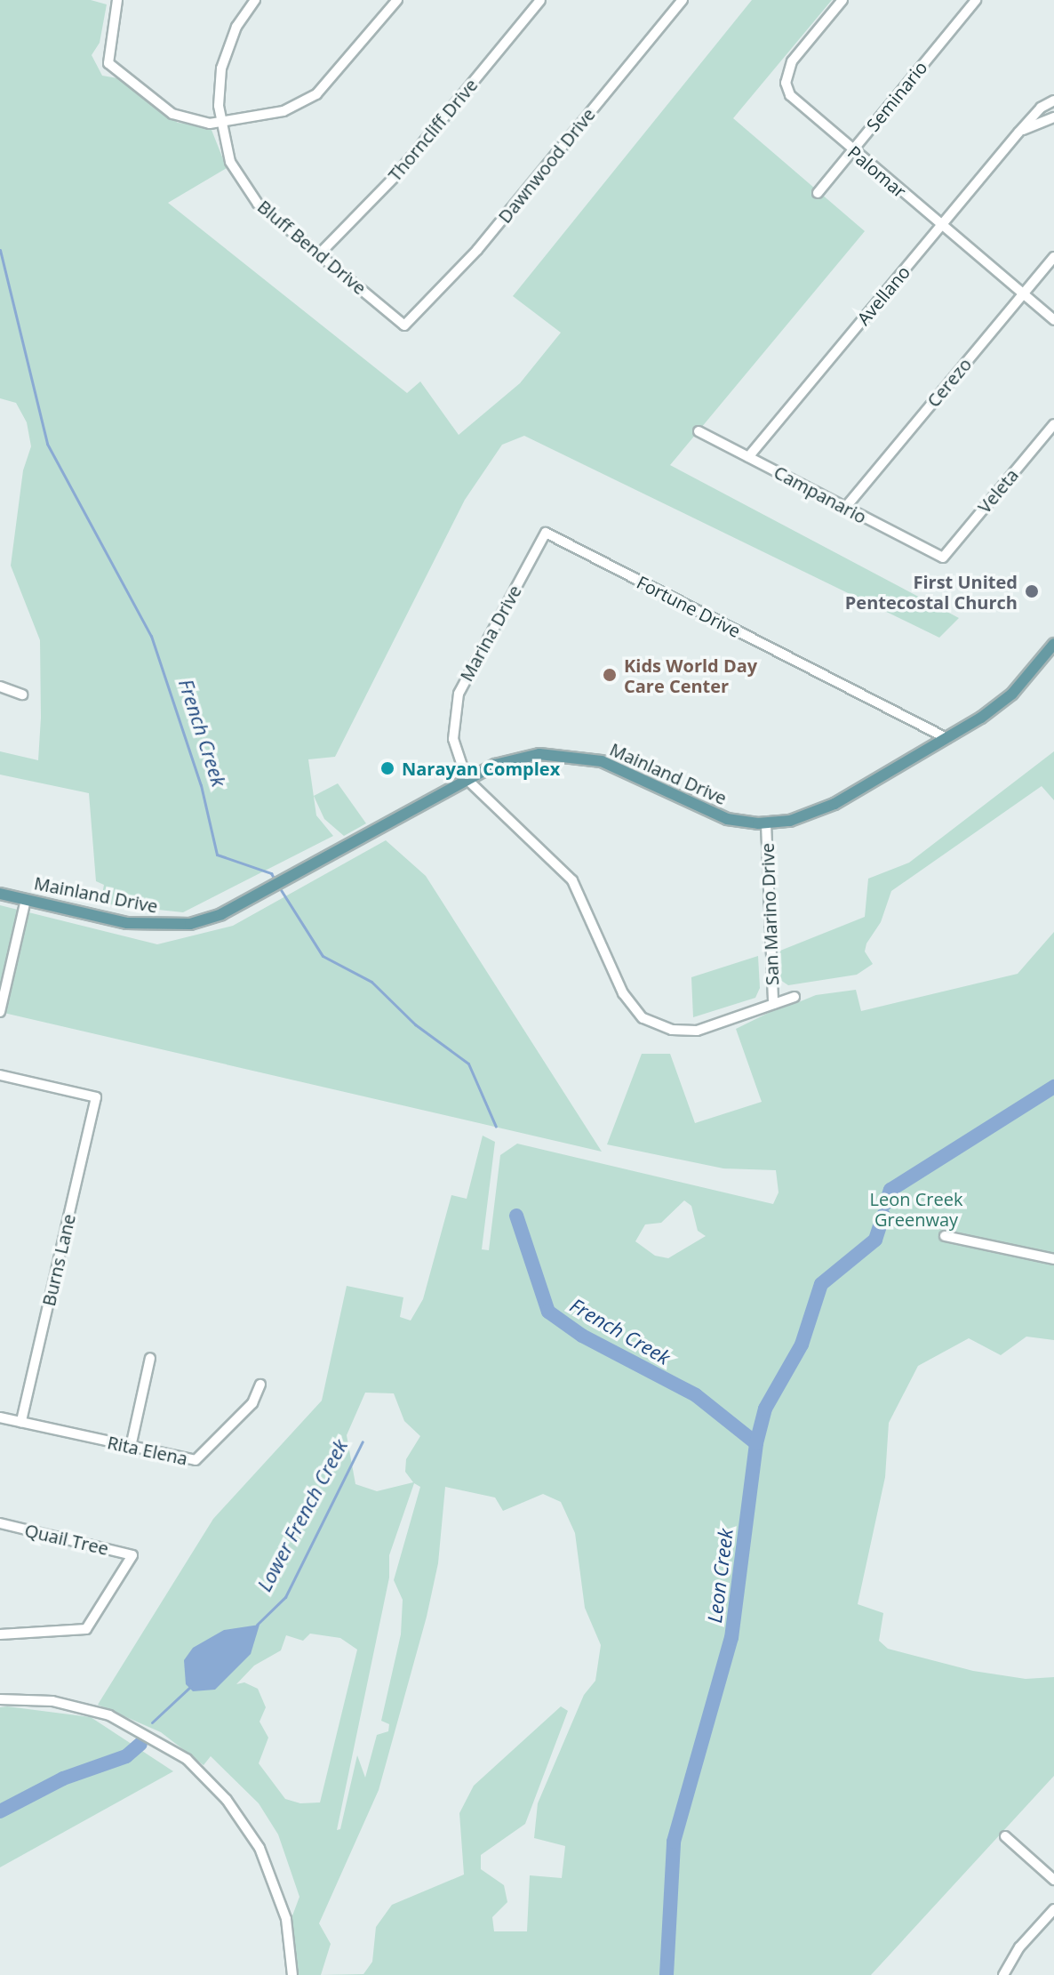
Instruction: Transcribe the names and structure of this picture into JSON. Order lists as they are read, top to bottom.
{
  "streets": {
    "main road": ["Mainland Drive"],
    "street": [
      "Seminario",
      "Thorncliff Drive",
      "Dawnwood Drive",
      "Palomar",
      "Bluff Bend Drive",
      "Avellano",
      "Cerezo",
      "Veleta",
      "Campanario",
      "Fortune Drive",
      "Marina Drive",
      "San Marino Drive",
      "Burns Lane",
      "Rita Elena",
      "Quail Tree"
    ]
  },
  "crossings": [
    ["Seminario", "Palomar"],
    ["Thorncliff Drive", "Bluff Bend Drive"],
    ["Dawnwood Drive", "Bluff Bend Drive"],
    ["Palomar", "Avellano"],
    ["Palomar", "Cerezo"],
    ["Avellano", "Campanario"],
    ["Cerezo", "Campanario"],
    ["Veleta", "Campanario"],
    ["Fortune Drive", "Marina Drive"],
    ["Fortune Drive", "Mainland Drive"],
    ["Marina Drive", "Mainland Drive"],
    ["Mainland Drive", "San Marino Drive"],
    ["Burns Lane", "Rita Elena"]
  ],
  "water": ["French Creek", "Lower French Creek", "Leon Creek"],
  "parks": ["Leon Creek Greenway"],
  "places": ["First United Pentecostal Church", "Kids World Day Care Center", "Narayan Complex"]
}
